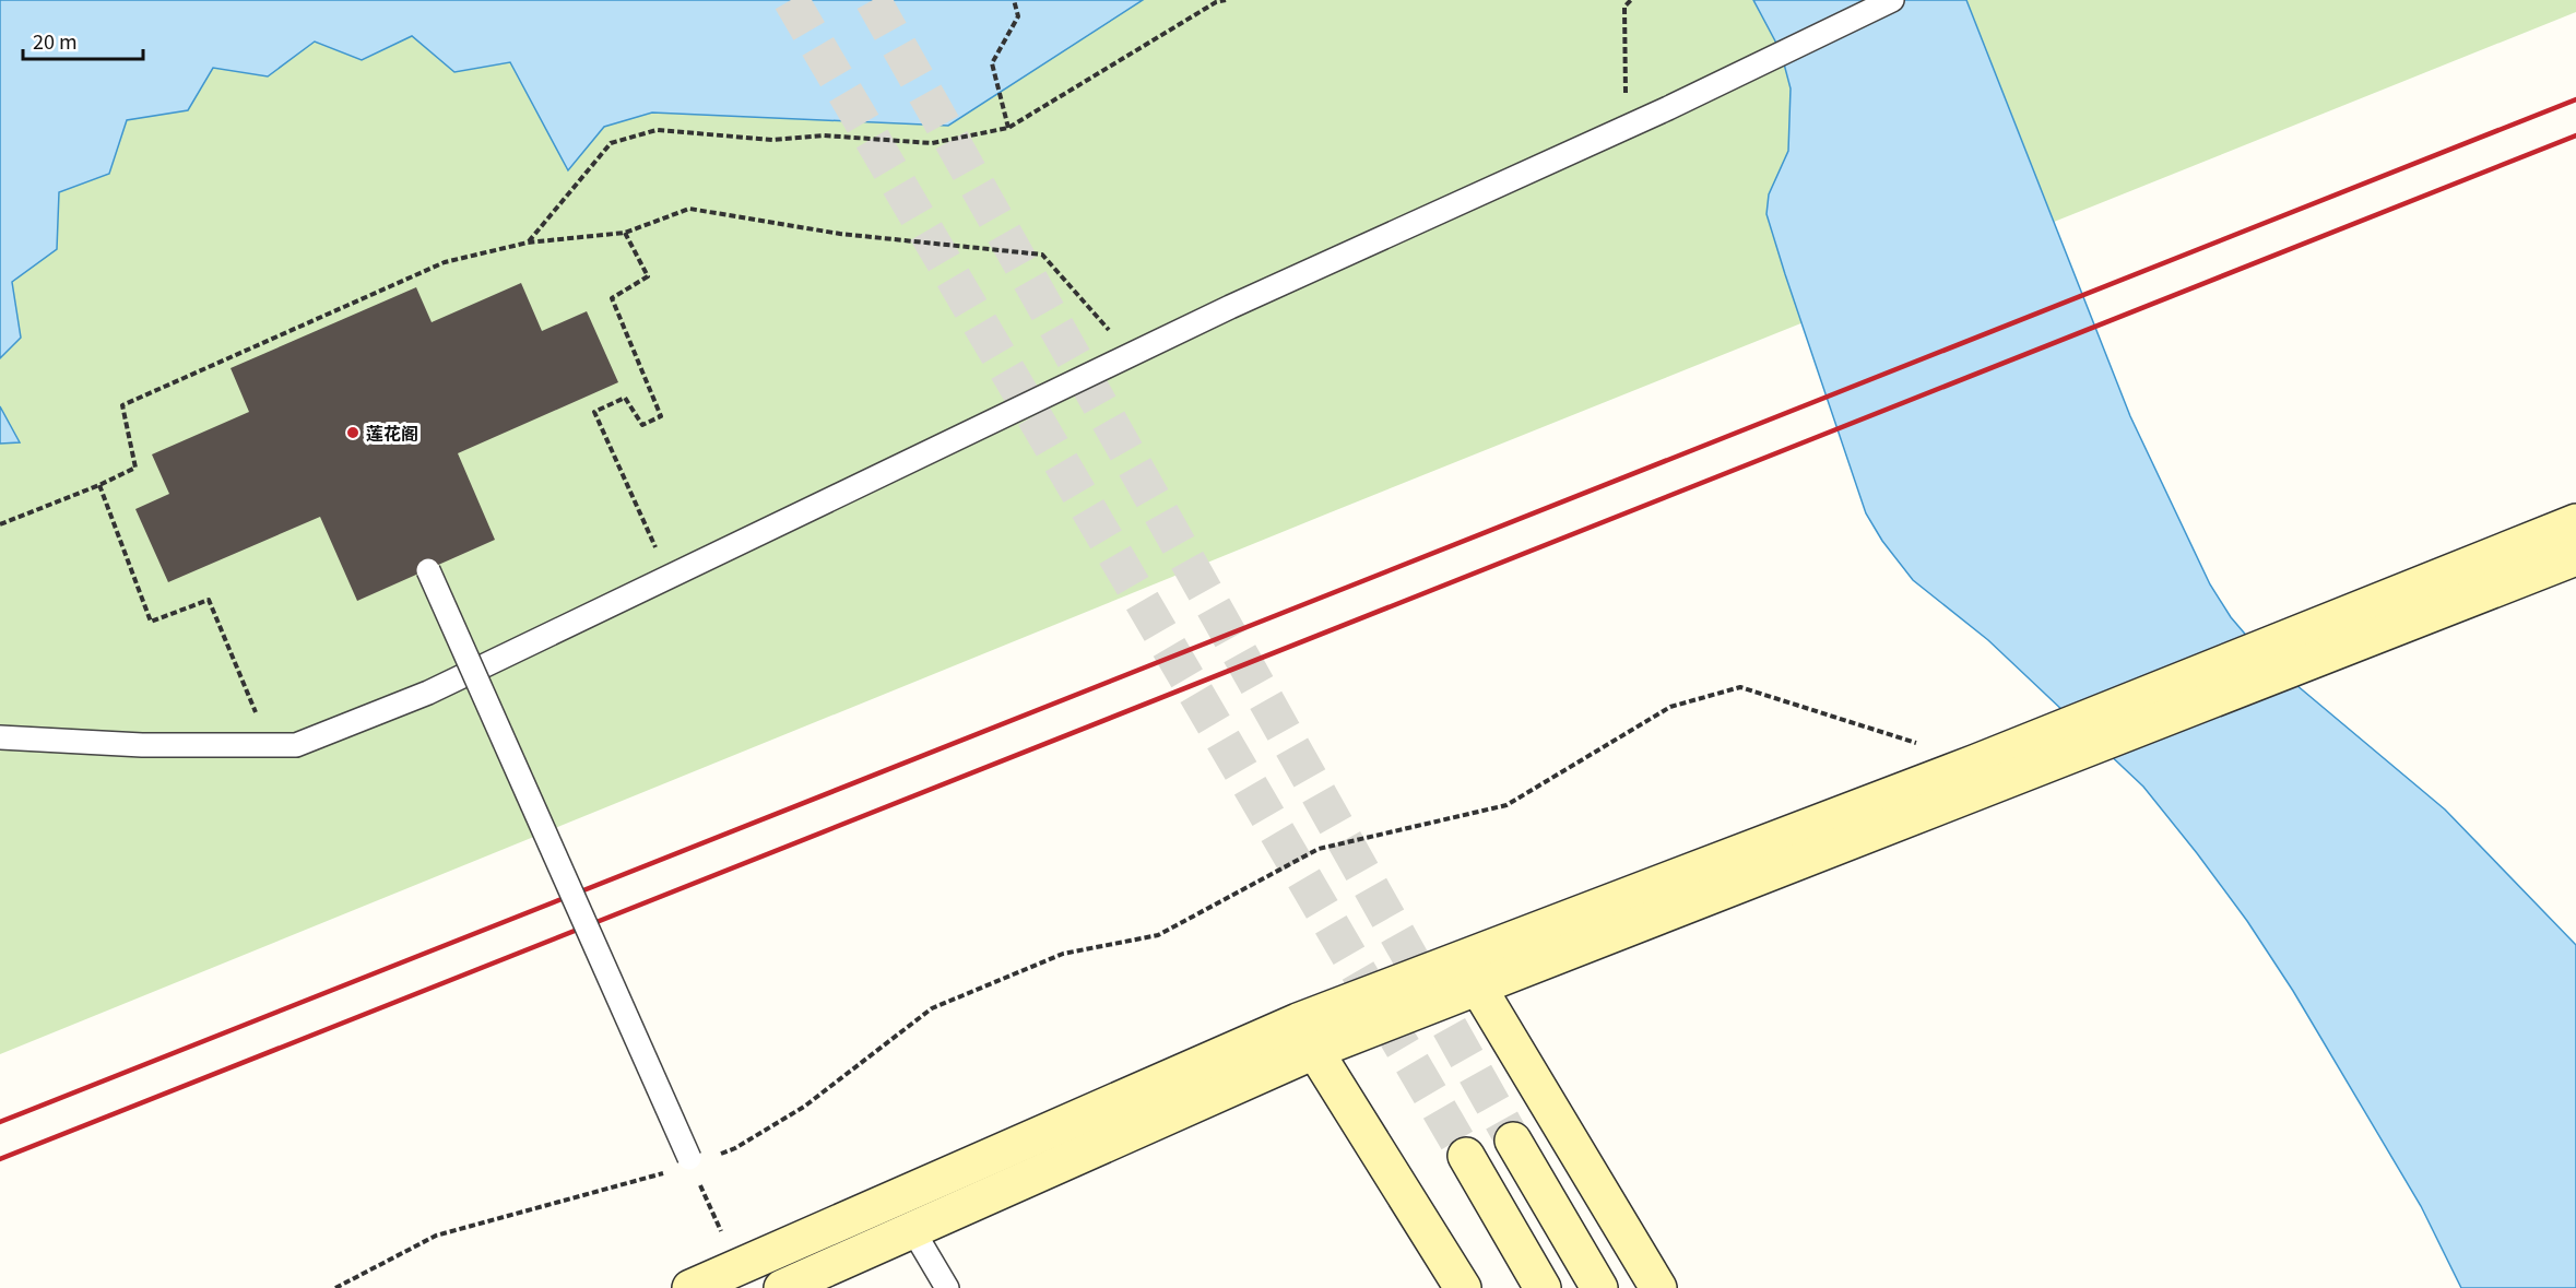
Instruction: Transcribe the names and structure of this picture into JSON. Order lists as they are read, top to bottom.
{
  "places": ["莲花阁"],
  "scale_bar": "20 m"
}
